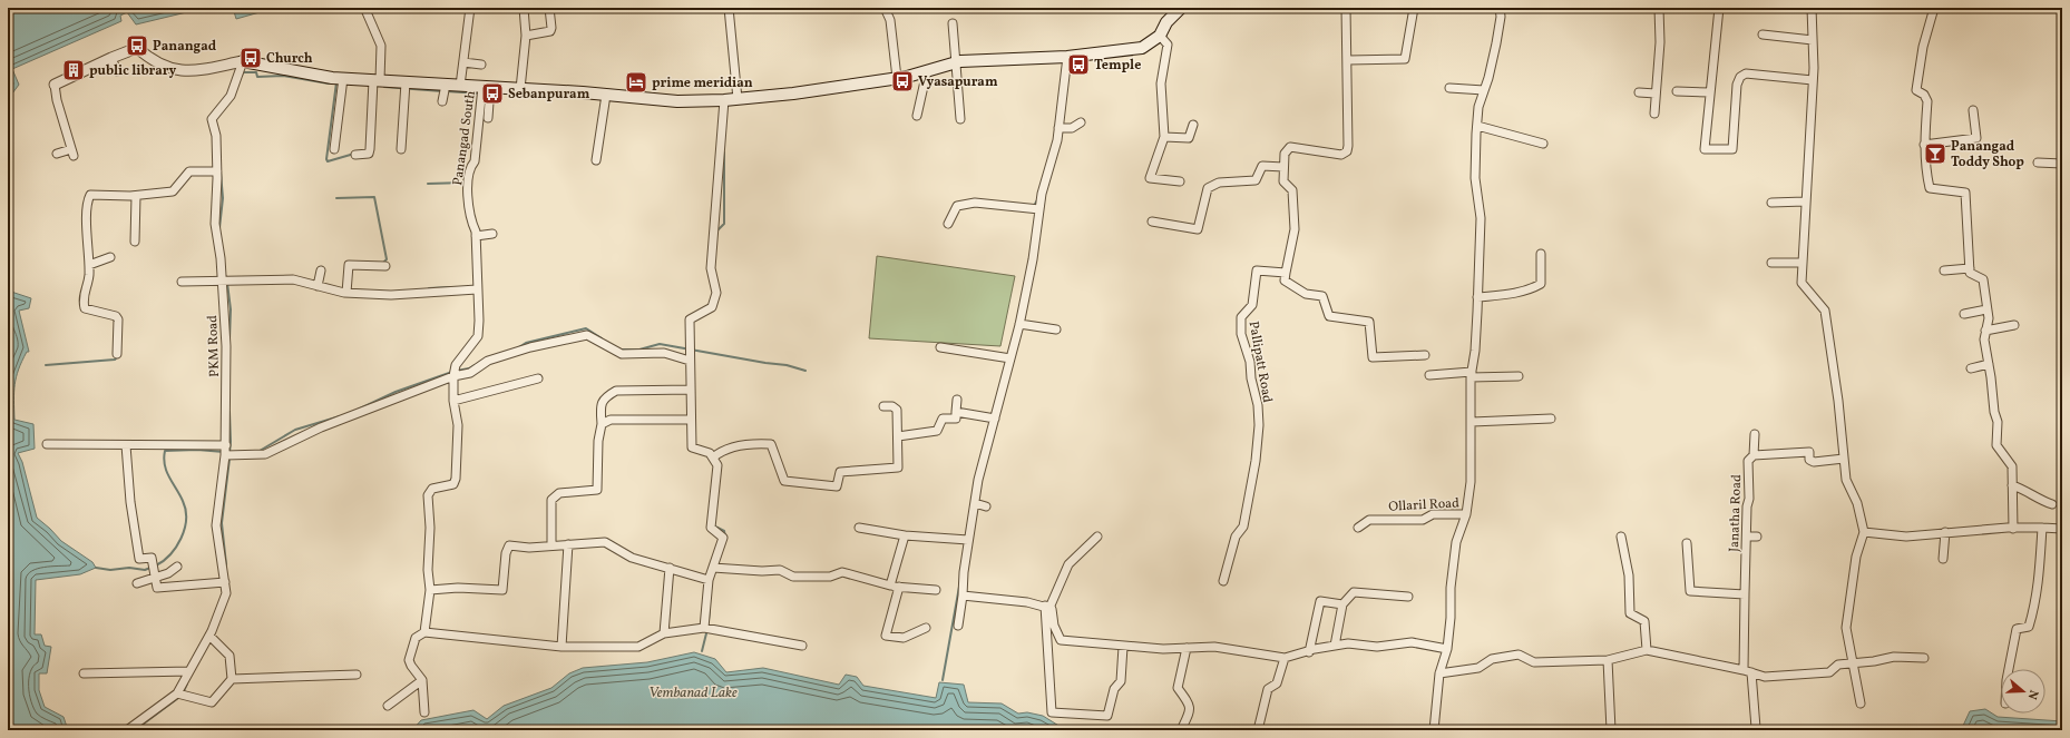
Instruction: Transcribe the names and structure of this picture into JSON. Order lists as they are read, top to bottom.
{
  "streets": {
    "street": [
      "Panangad South",
      "PKM Road",
      "Pallipatt Road",
      "Ollaril Road",
      "Janatha Road"
    ]
  },
  "water": ["Vembanad Lake"],
  "places": {
    "bus stop": [
      "Panangad",
      "Church",
      "Temple",
      "Vyasapuram",
      "Sebanpuram"
    ],
    "building": ["public library"],
    "hotel": ["prime meridian"],
    "bar": ["Panangad Toddy Shop"]
  },
  "north": "right"
}
